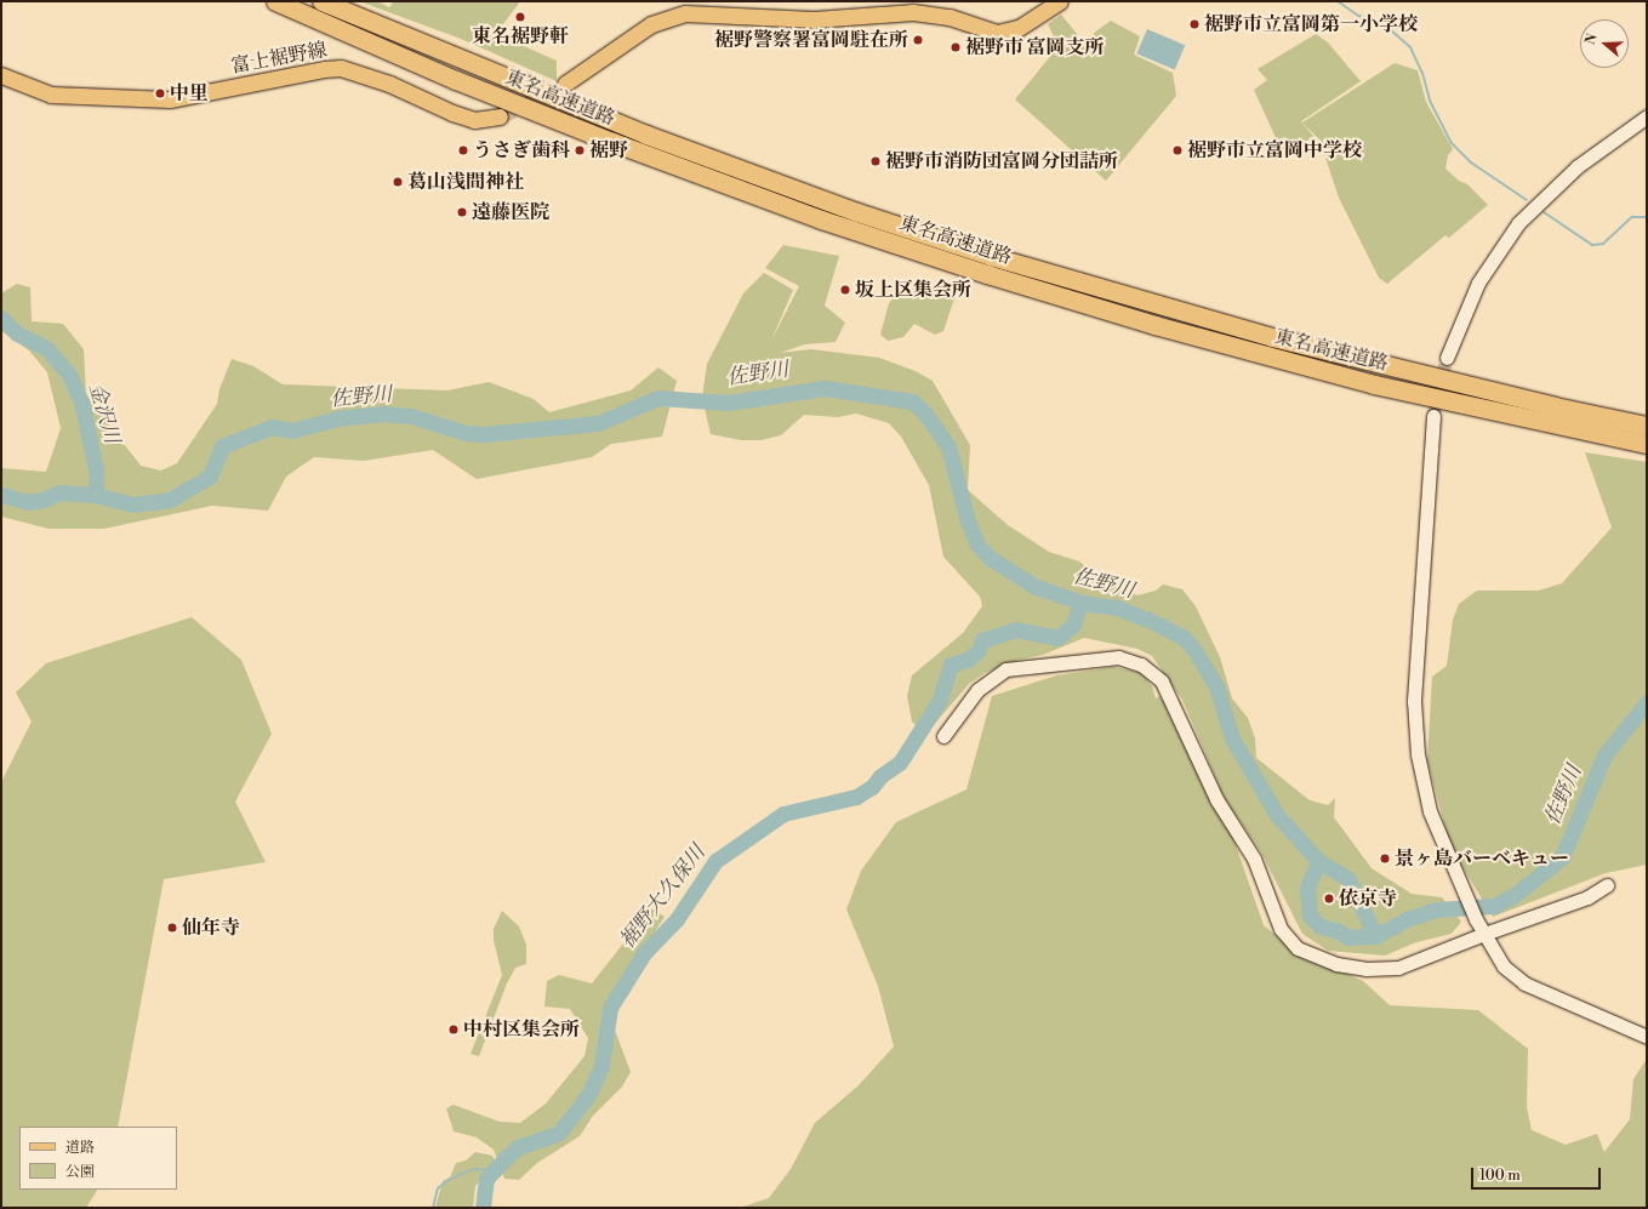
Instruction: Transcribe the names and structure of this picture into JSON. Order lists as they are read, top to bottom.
{
  "streets": {
    "highway": ["東名高速道路"],
    "main road": ["富士裾野線"]
  },
  "water": ["佐野川", "金沢川", "裾野大久保川"],
  "places": [
    "東名裾野軒",
    "裾野市立富岡第一小学校",
    "裾野警察署富岡駐在所",
    "裾野市 富岡支所",
    "中里",
    "うさぎ歯科",
    "裾野",
    "裾野市立富岡中学校",
    "裾野市消防団富岡分団詰所",
    "葛山浅間神社",
    "遠藤医院",
    "坂上区集会所",
    "景ヶ島バーベキュー",
    "依京寺",
    "仙年寺",
    "中村区集会所"
  ],
  "legend": ["道路", "公園"],
  "scale_bar": "100 m",
  "north": "left"
}
